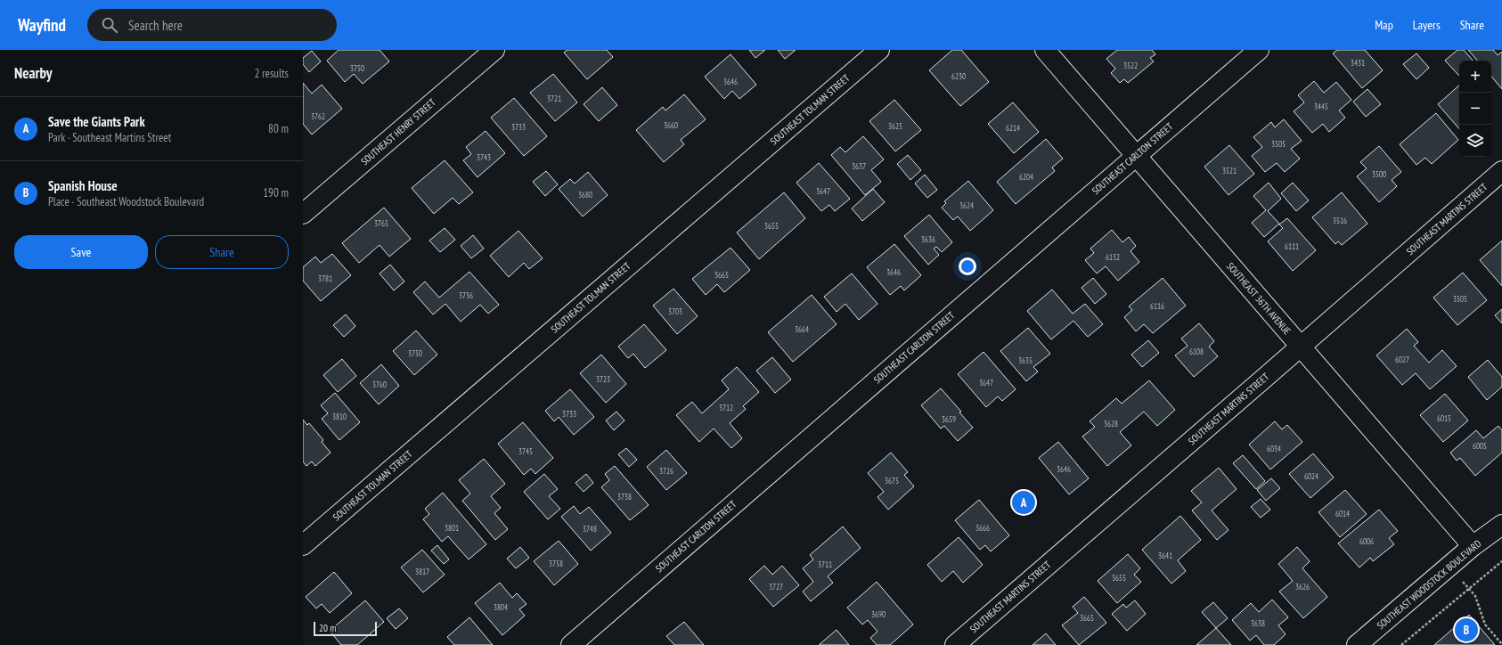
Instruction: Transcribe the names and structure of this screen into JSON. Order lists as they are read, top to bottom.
{
  "streets": {
    "street": [
      "SOUTHEAST TOLMAN STREET",
      "SOUTHEAST HENRY STREET",
      "SOUTHEAST CARLTON STREET",
      "SOUTHEAST MARTINS STREET",
      "SOUTHEAST 36TH AVENUE",
      "SOUTHEAST WOODSTOCK BOULEVARD"
    ]
  },
  "crossings": [
    ["SOUTHEAST CARLTON STREET", "SOUTHEAST 36TH AVENUE"],
    ["SOUTHEAST MARTINS STREET", "SOUTHEAST 36TH AVENUE"],
    ["SOUTHEAST 36TH AVENUE", "SOUTHEAST WOODSTOCK BOULEVARD"]
  ],
  "house_numbers": [
    "3431",
    "3522",
    "3750",
    "6230",
    "3646",
    "3721",
    "3445",
    "3762",
    "3660",
    "3625",
    "3733",
    "6214",
    "3505",
    "3743",
    "3637",
    "3521",
    "3500",
    "6204",
    "3647",
    "3680",
    "3624",
    "3516",
    "3765",
    "3655",
    "3636",
    "6111",
    "6132",
    "3646",
    "3665",
    "3781",
    "3736",
    "3505",
    "6116",
    "3703",
    "3664",
    "6108",
    "3750",
    "6027",
    "3635",
    "3723",
    "3647",
    "3760",
    "3712",
    "3733",
    "3810",
    "6015",
    "3659",
    "3628",
    "6005",
    "6034",
    "3745",
    "3646",
    "3726",
    "6024",
    "3675",
    "3738",
    "6014",
    "3801",
    "3666",
    "3748",
    "6006",
    "3641",
    "3758",
    "3711",
    "3817",
    "3655",
    "3727",
    "3626",
    "3804",
    "3690",
    "3665",
    "3638"
  ],
  "scale_bar": "20 m",
  "page": {
    "header": "Wayfind",
    "search": "Search here",
    "nav": ["Map", "Layers", "Share"],
    "heading": ["Nearby", "2 results"],
    "map_buttons": ["+", "−"],
    "list": [
      {
        "mark": "A",
        "name": "Save the Giants Park",
        "note": "Park · Southeast Martins Street",
        "value": "80 m"
      },
      {
        "mark": "B",
        "name": "Spanish House",
        "note": "Place · Southeast Woodstock Boulevard",
        "value": "190 m"
      }
    ],
    "buttons": ["Save", "Share"],
    "pins": ["A", "B"],
    "scale": "20 m"
  }
}
